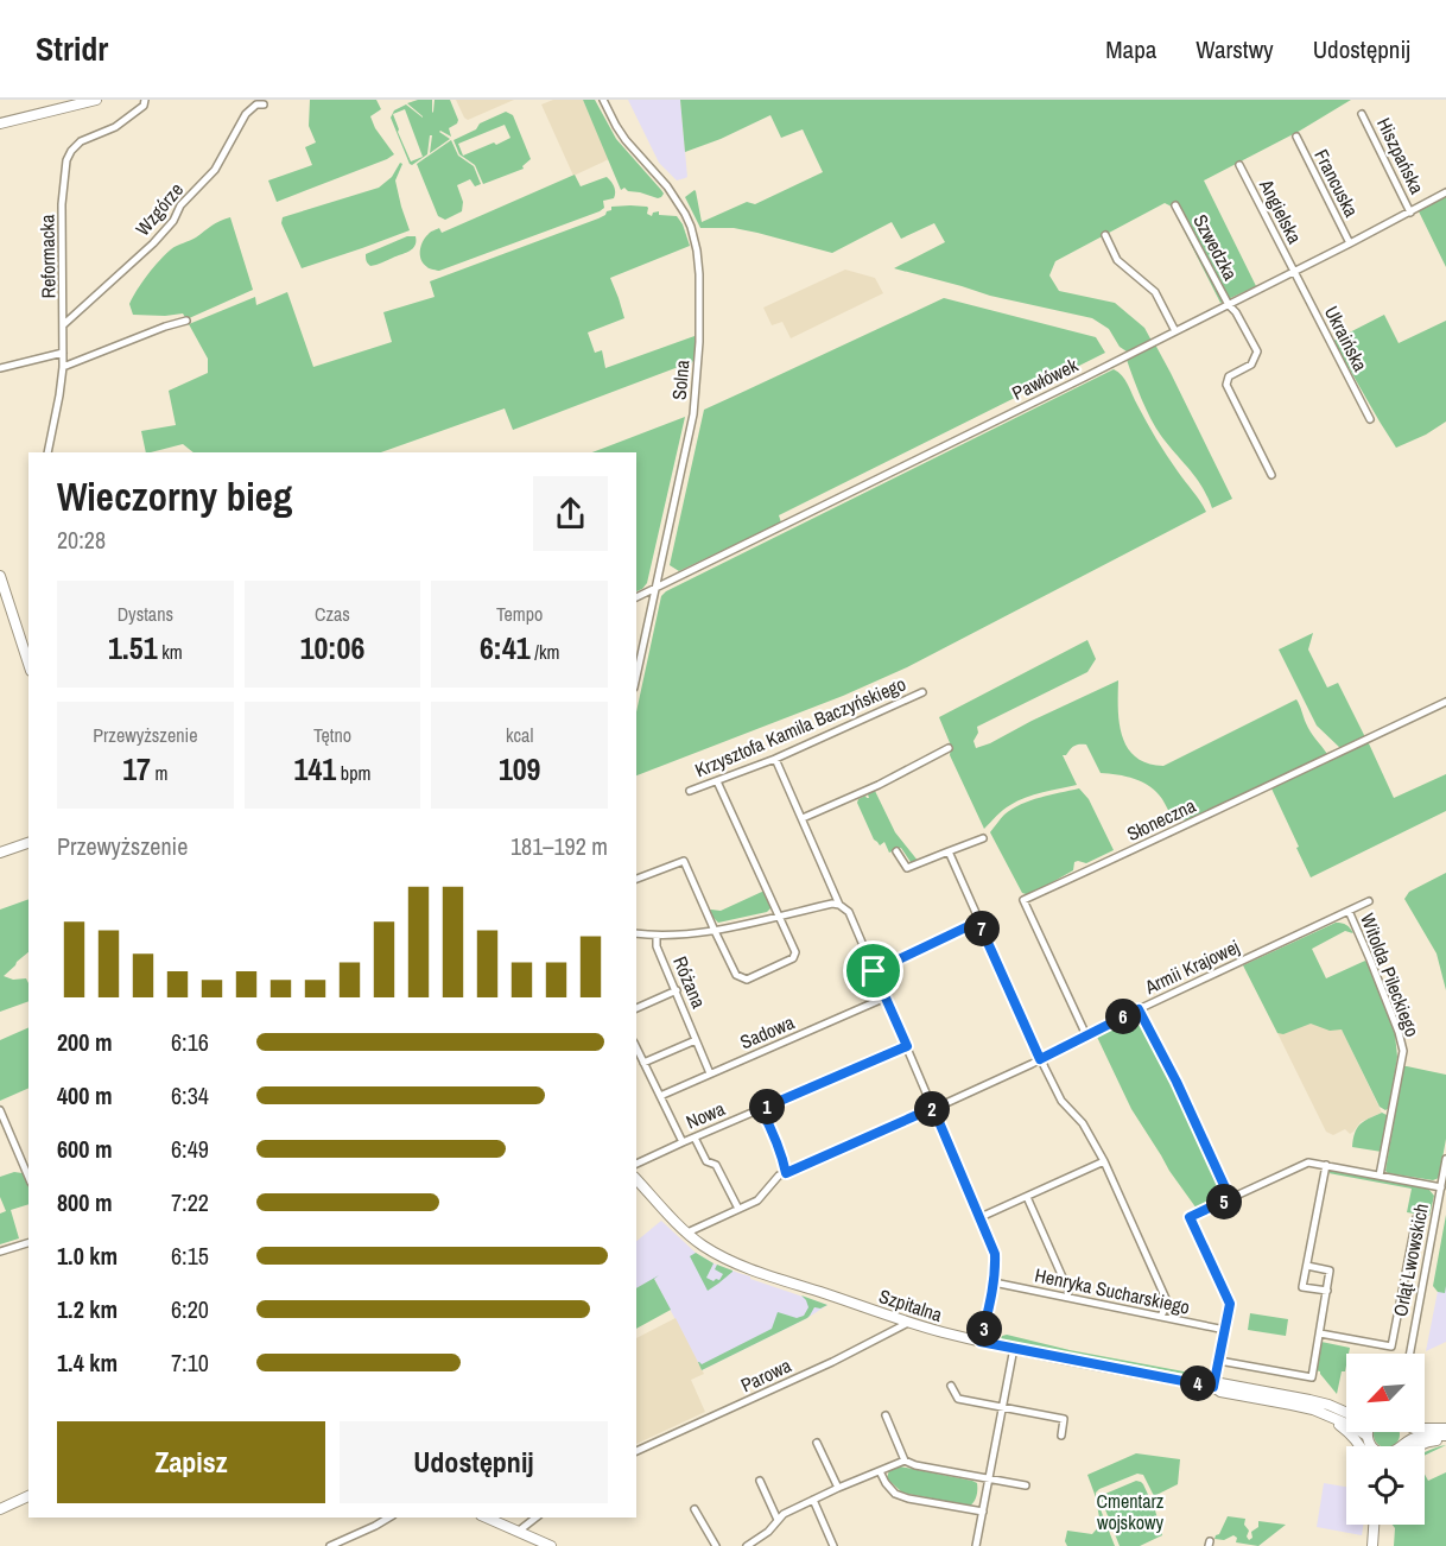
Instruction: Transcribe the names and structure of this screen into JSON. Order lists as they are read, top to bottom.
{
  "streets": {
    "street": [
      "Hiszpańska",
      "Francuska",
      "Wzgórze",
      "Angielska",
      "Szwedzka",
      "Reformacka",
      "Ukraińska",
      "Pawłówek",
      "Solna",
      "Krzysztofa Kamila Baczyńskiego",
      "Słoneczna",
      "Armii Krajowej",
      "Witolda Pileckiego",
      "Różana",
      "Sadowa",
      "Nowa",
      "Orląt Lwowskich",
      "Henryka Sucharskiego",
      "Szpitalna",
      "Parowa"
    ]
  },
  "crossings": [
    ["Hiszpańska", "Pawłówek"],
    ["Francuska", "Pawłówek"],
    ["Wzgórze", "Reformacka"],
    ["Angielska", "Ukraińska"],
    ["Angielska", "Pawłówek"],
    ["Szwedzka", "Pawłówek"],
    ["Ukraińska", "Pawłówek"],
    ["Pawłówek", "Solna"],
    ["Słoneczna", "Armii Krajowej"],
    ["Armii Krajowej", "Witolda Pileckiego"],
    ["Armii Krajowej", "Szpitalna"],
    ["Różana", "Sadowa"],
    ["Szpitalna", "Parowa"]
  ],
  "parks": ["Cmentarz wojskowy"],
  "north": "bottom left",
  "page": {
    "header": "Stridr",
    "nav": ["Mapa", "Warstwy", "Udostępnij"],
    "heading": ["Wieczorny bieg", "20:28"],
    "stats": [
      ["Dystans", "1.51 km"],
      ["Czas", "10:06"],
      ["Tempo", "6:41 /km"],
      ["Przewyższenie", "17 m"],
      ["Tętno", "141 bpm"],
      ["kcal", "109"]
    ],
    "chart": ["Przewyższenie", "181–192 m"],
    "pins": [
      "7",
      "6",
      "1",
      "2",
      "5",
      "3",
      "4"
    ],
    "list": [
      {
        "name": "200 m",
        "note": "6:16"
      },
      {
        "name": "400 m",
        "note": "6:34"
      },
      {
        "name": "600 m",
        "note": "6:49"
      },
      {
        "name": "800 m",
        "note": "7:22"
      },
      {
        "name": "1.0 km",
        "note": "6:15"
      },
      {
        "name": "1.2 km",
        "note": "6:20"
      },
      {
        "name": "1.4 km",
        "note": "7:10"
      }
    ],
    "buttons": ["Zapisz", "Udostępnij"]
  }
}
